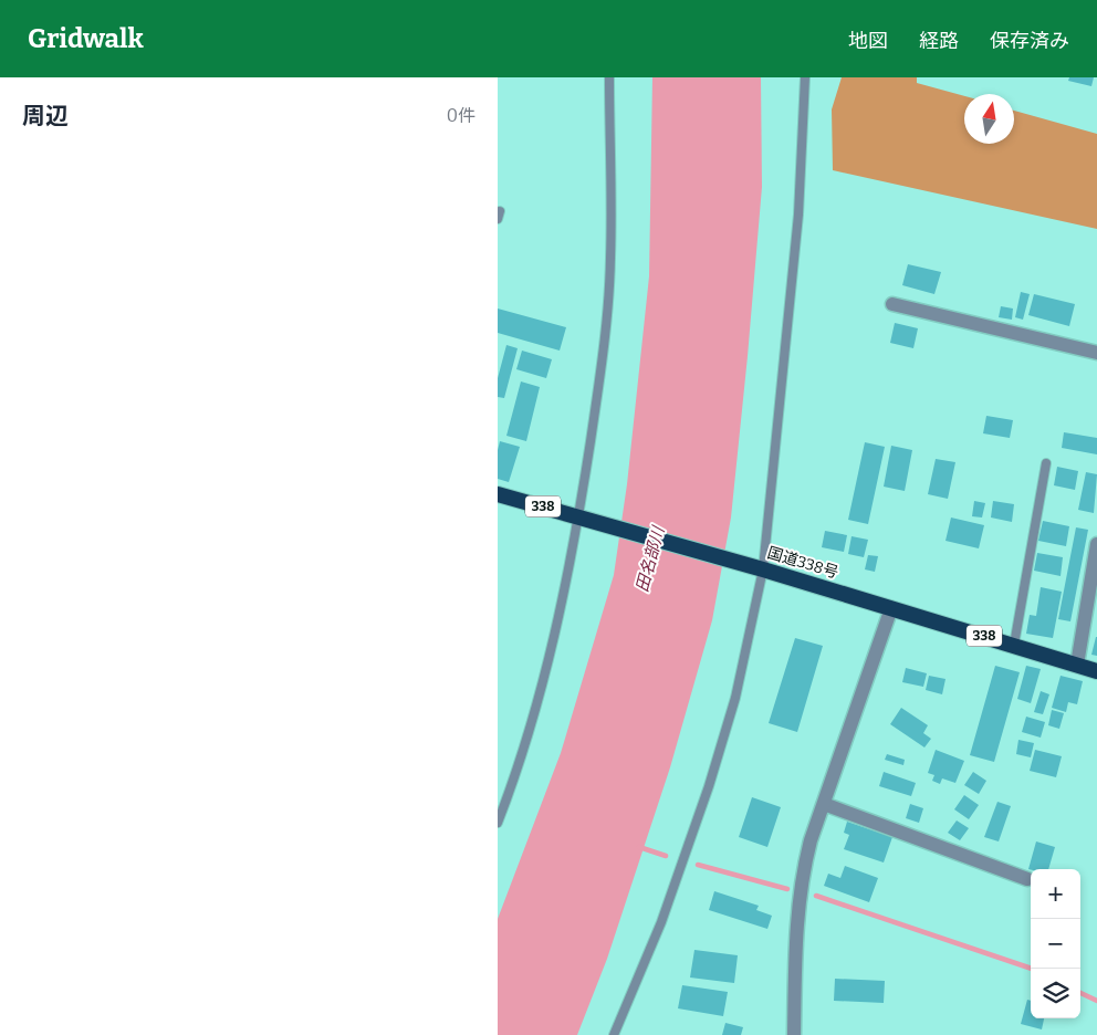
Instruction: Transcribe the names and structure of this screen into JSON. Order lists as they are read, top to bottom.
{
  "streets": {
    "highway": ["338", "国道338号"]
  },
  "water": ["田名部川"],
  "north": "top",
  "page": {
    "header": "Gridwalk",
    "nav": ["地図", "経路", "保存済み"],
    "heading": ["周辺", "0件"],
    "map_buttons": ["+", "−"]
  }
}
